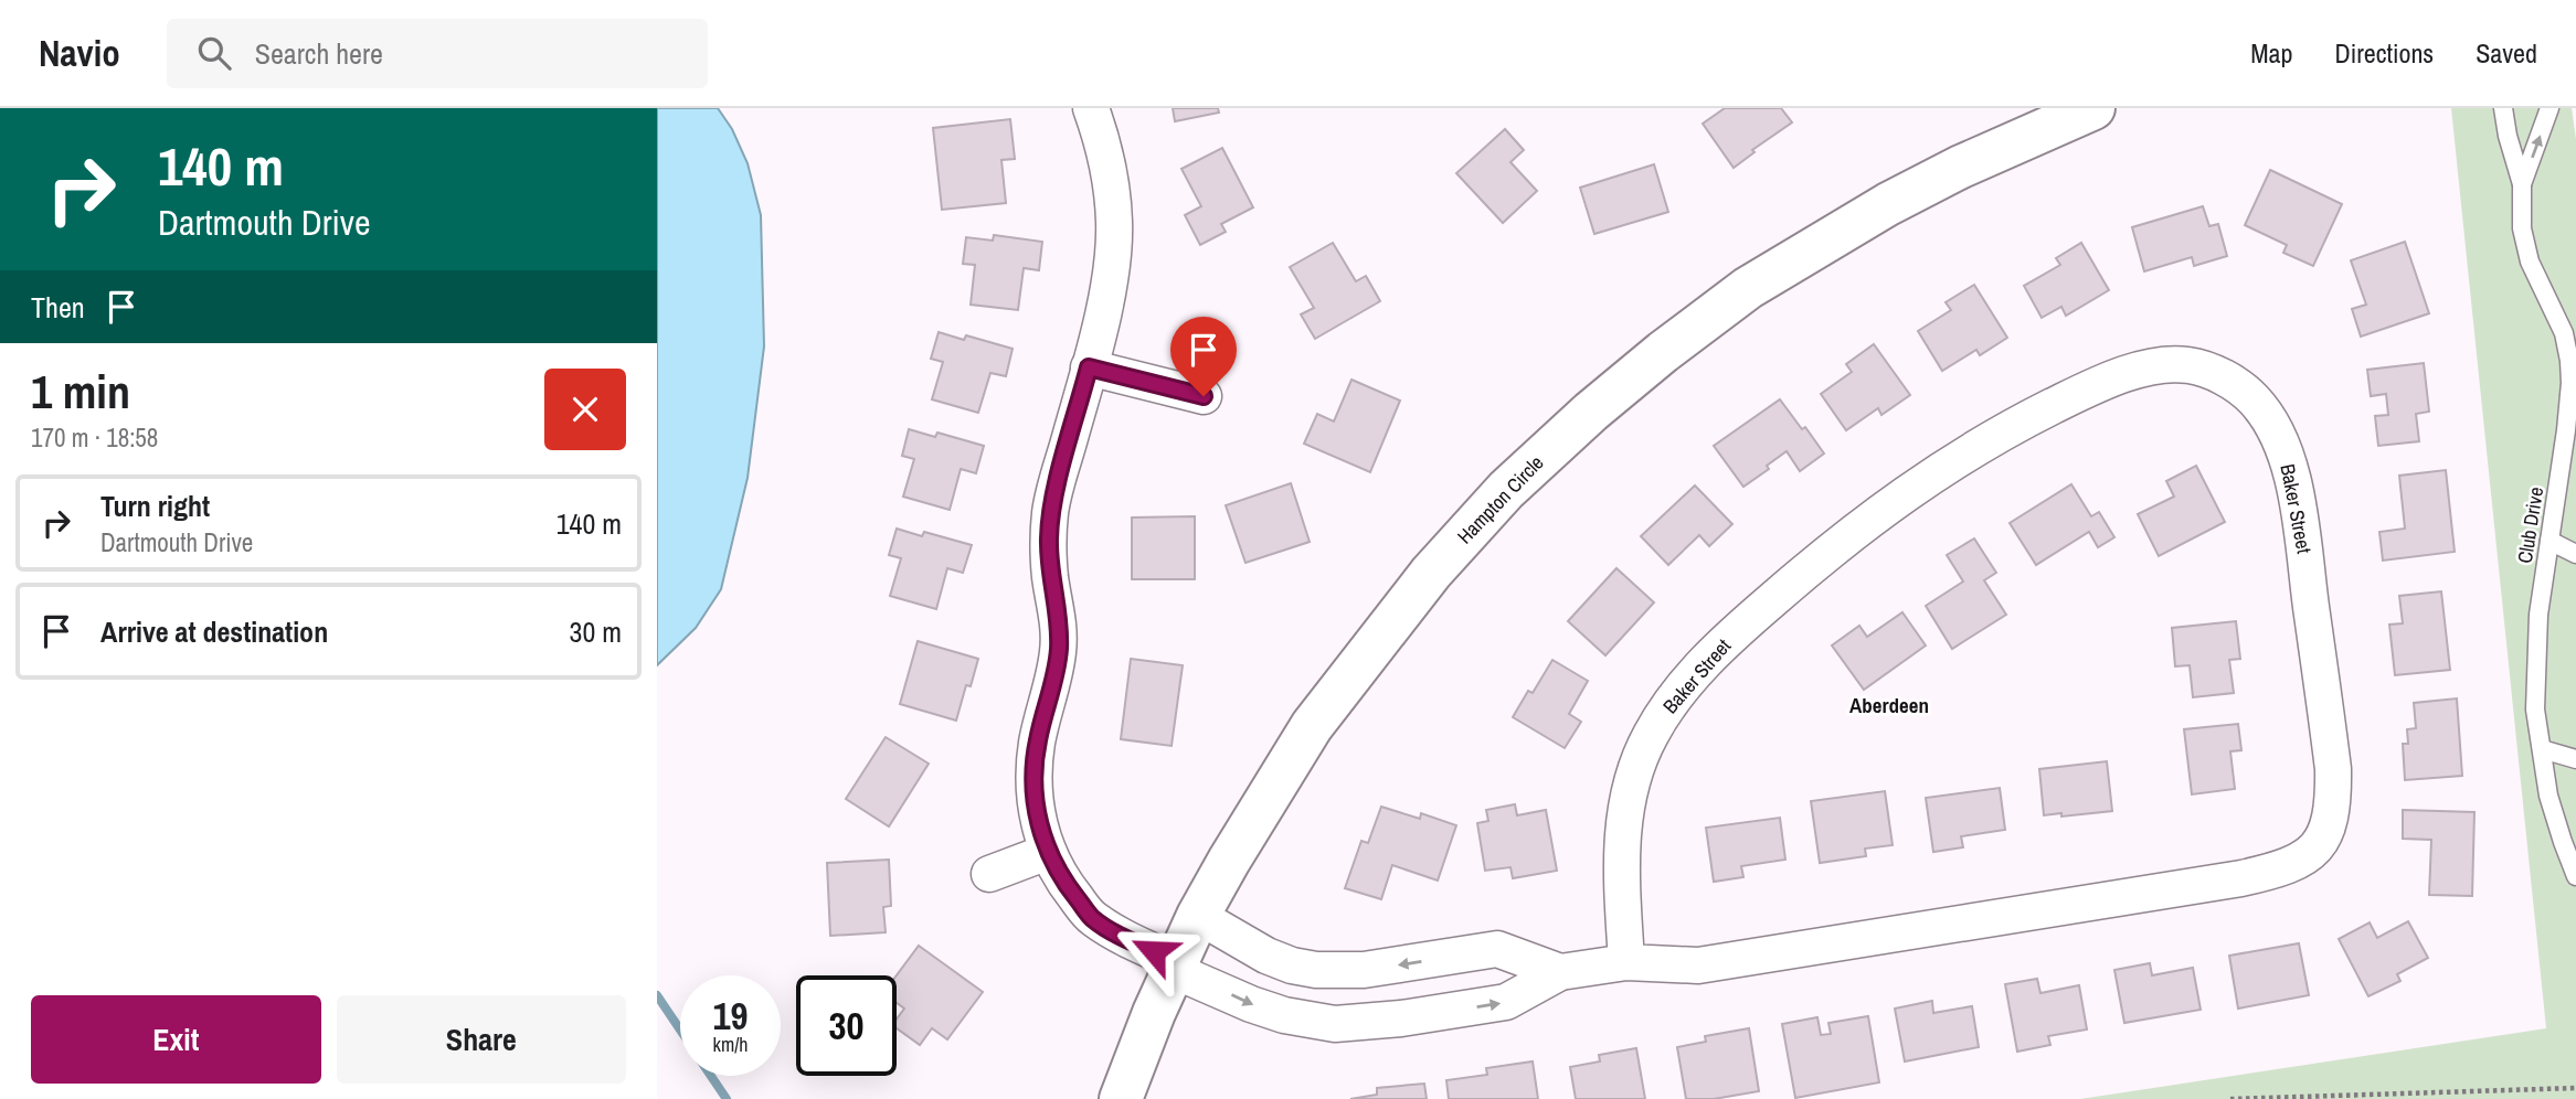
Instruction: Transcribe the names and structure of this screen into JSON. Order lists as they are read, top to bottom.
{
  "streets": {
    "street": ["Hampton Circle", "Baker Street"],
    "lane": ["Club Drive"]
  },
  "crossings": [
    ["Hampton Circle", "Baker Street"]
  ],
  "districts": ["Aberdeen"],
  "page": {
    "header": "Navio",
    "search": "Search here",
    "nav": ["Map", "Directions", "Saved"],
    "turn": ["140 m", "Dartmouth Drive"],
    "then": "Then",
    "heading": ["1 min", "170 m · 18:58"],
    "list": [
      {
        "name": "Turn right",
        "note": "Dartmouth Drive",
        "value": "140 m"
      },
      {
        "name": "Arrive at destination",
        "value": "30 m"
      }
    ],
    "speed": "19 km/h",
    "limit": "30",
    "buttons": ["Exit", "Share"]
  }
}
